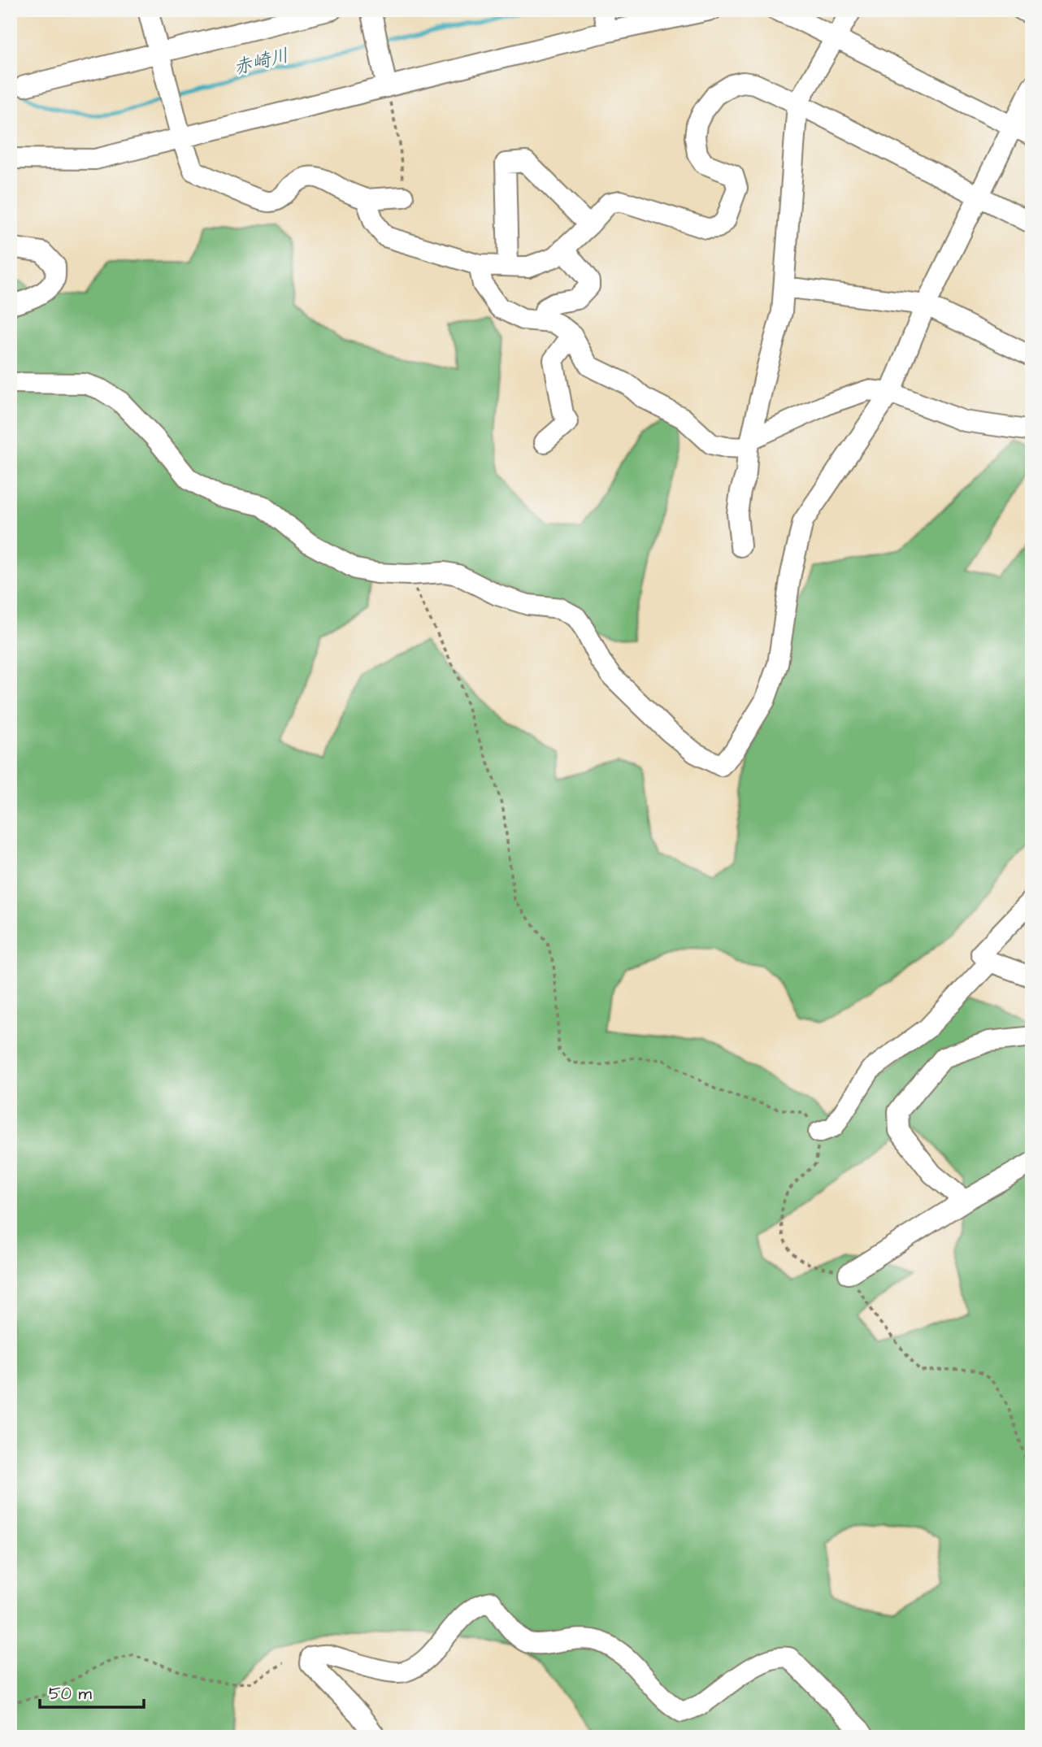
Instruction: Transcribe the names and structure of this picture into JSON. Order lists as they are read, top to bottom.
{
  "water": ["赤崎川"],
  "scale_bar": "50 m"
}
